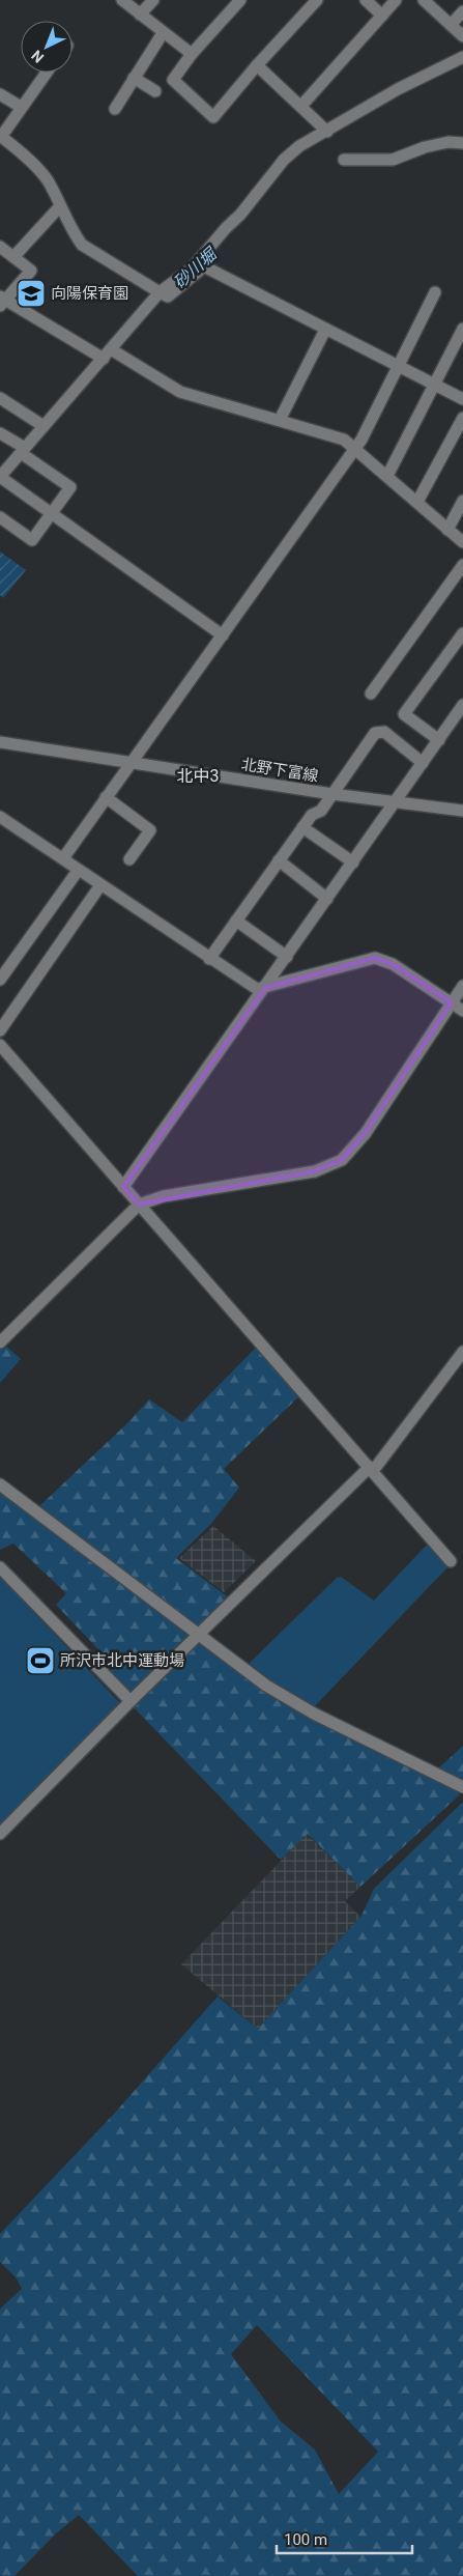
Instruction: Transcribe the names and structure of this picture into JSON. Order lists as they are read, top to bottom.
{
  "streets": {
    "street": ["北野下富線"]
  },
  "districts": ["北中3"],
  "water": ["砂川堀"],
  "places": {
    "school or university": ["向陽保育園"],
    "sports": ["所沢市北中運動場"]
  },
  "scale_bar": "100 m",
  "north": "bottom left"
}
